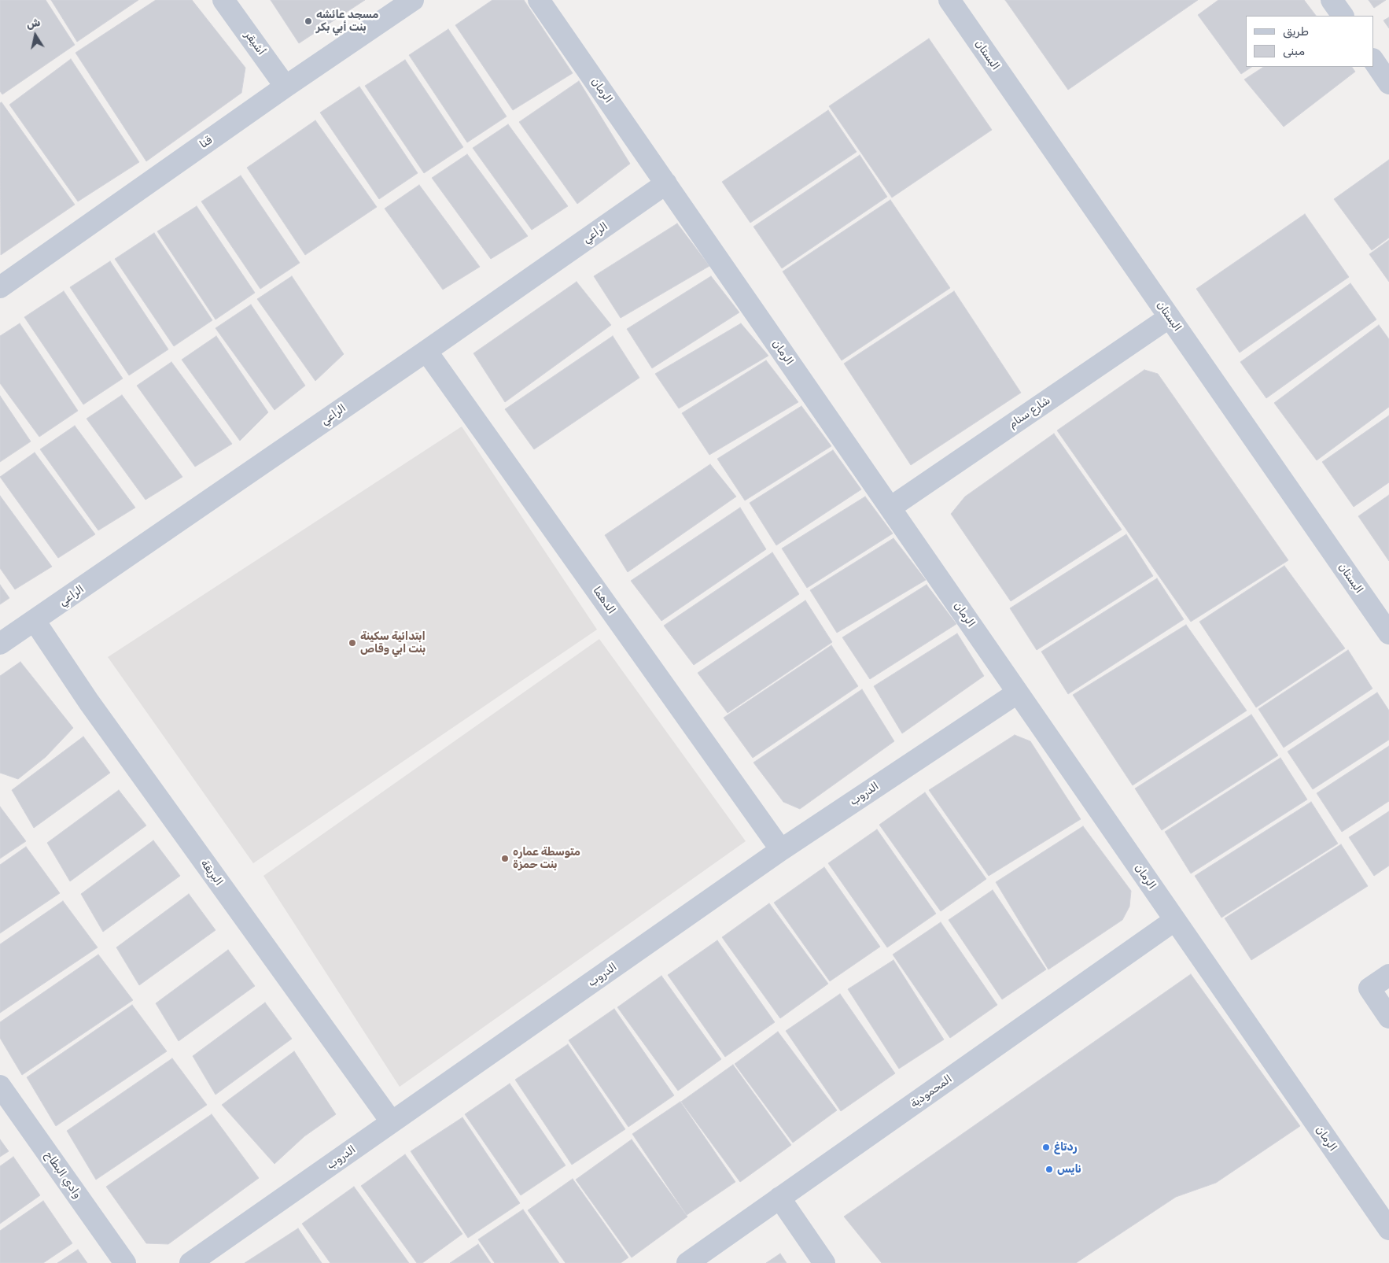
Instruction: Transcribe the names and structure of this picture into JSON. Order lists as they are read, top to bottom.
{
  "streets": {
    "street": [
      "أشيقر",
      "البستان",
      "الرمان",
      "قنا",
      "الراعي",
      "شارع سنام",
      "الدهما",
      "الدروب",
      "البريقة",
      "المحمودية",
      "وادي البطاح"
    ]
  },
  "crossings": [
    ["أشيقر", "قنا"],
    ["البستان", "شارع سنام"],
    ["الرمان", "الراعي"],
    ["الرمان", "شارع سنام"],
    ["الرمان", "الدروب"],
    ["الرمان", "المحمودية"],
    ["الراعي", "الدهما"],
    ["الراعي", "البريقة"],
    ["الدهما", "الدروب"],
    ["الدروب", "البريقة"]
  ],
  "places": [
    "مسجد عائشه بنت أبي بكر",
    "ابتدائية سكينة بنت ابي وقاص",
    "متوسطة عماره بنت حمزة",
    "ردتاغ",
    "نايس"
  ],
  "legend": ["طريق", "مبنى"],
  "north": "top"
}
